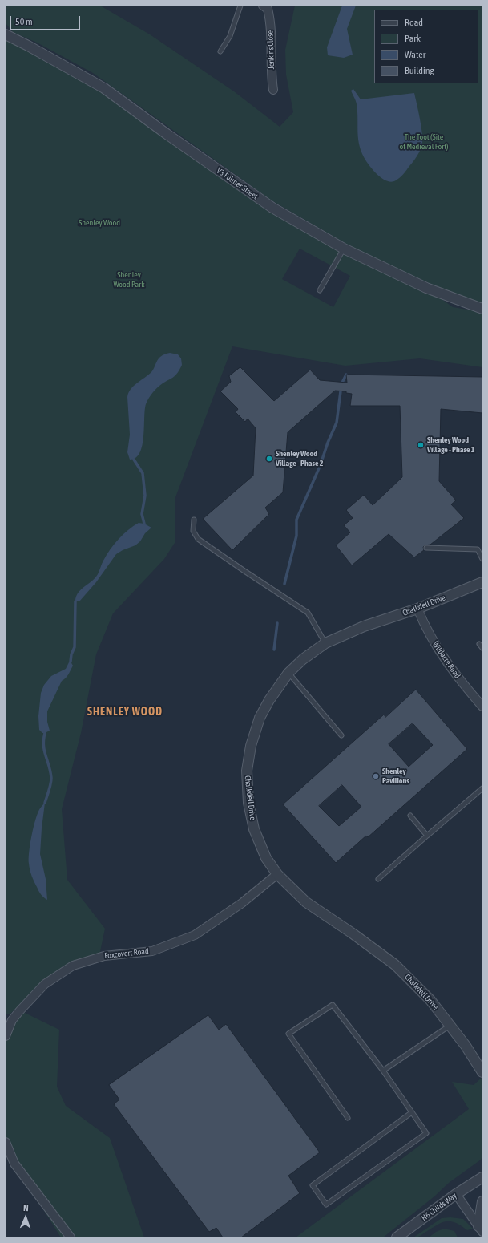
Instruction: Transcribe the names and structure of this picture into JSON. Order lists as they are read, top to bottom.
{
  "streets": {
    "street": [
      "Jenkins Close",
      "V3 Fulmer Street",
      "Chalkdell Drive",
      "Wildacre Road",
      "Foxcovert Road",
      "H6 Childs Way"
    ]
  },
  "crossings": [
    ["Chalkdell Drive", "Wildacre Road"],
    ["Chalkdell Drive", "Foxcovert Road"]
  ],
  "districts": ["SHENLEY WOOD"],
  "parks": ["The Toot (Site of Medieval Fort)", "Shenley Wood", "Shenley Wood Park"],
  "places": ["Shenley Wood Village - Phase 1", "Shenley Wood Village - Phase 2", "Shenley Pavilions"],
  "legend": [
    "Road",
    "Park",
    "Water",
    "Building"
  ],
  "scale_bar": "50 m",
  "north": "top"
}
